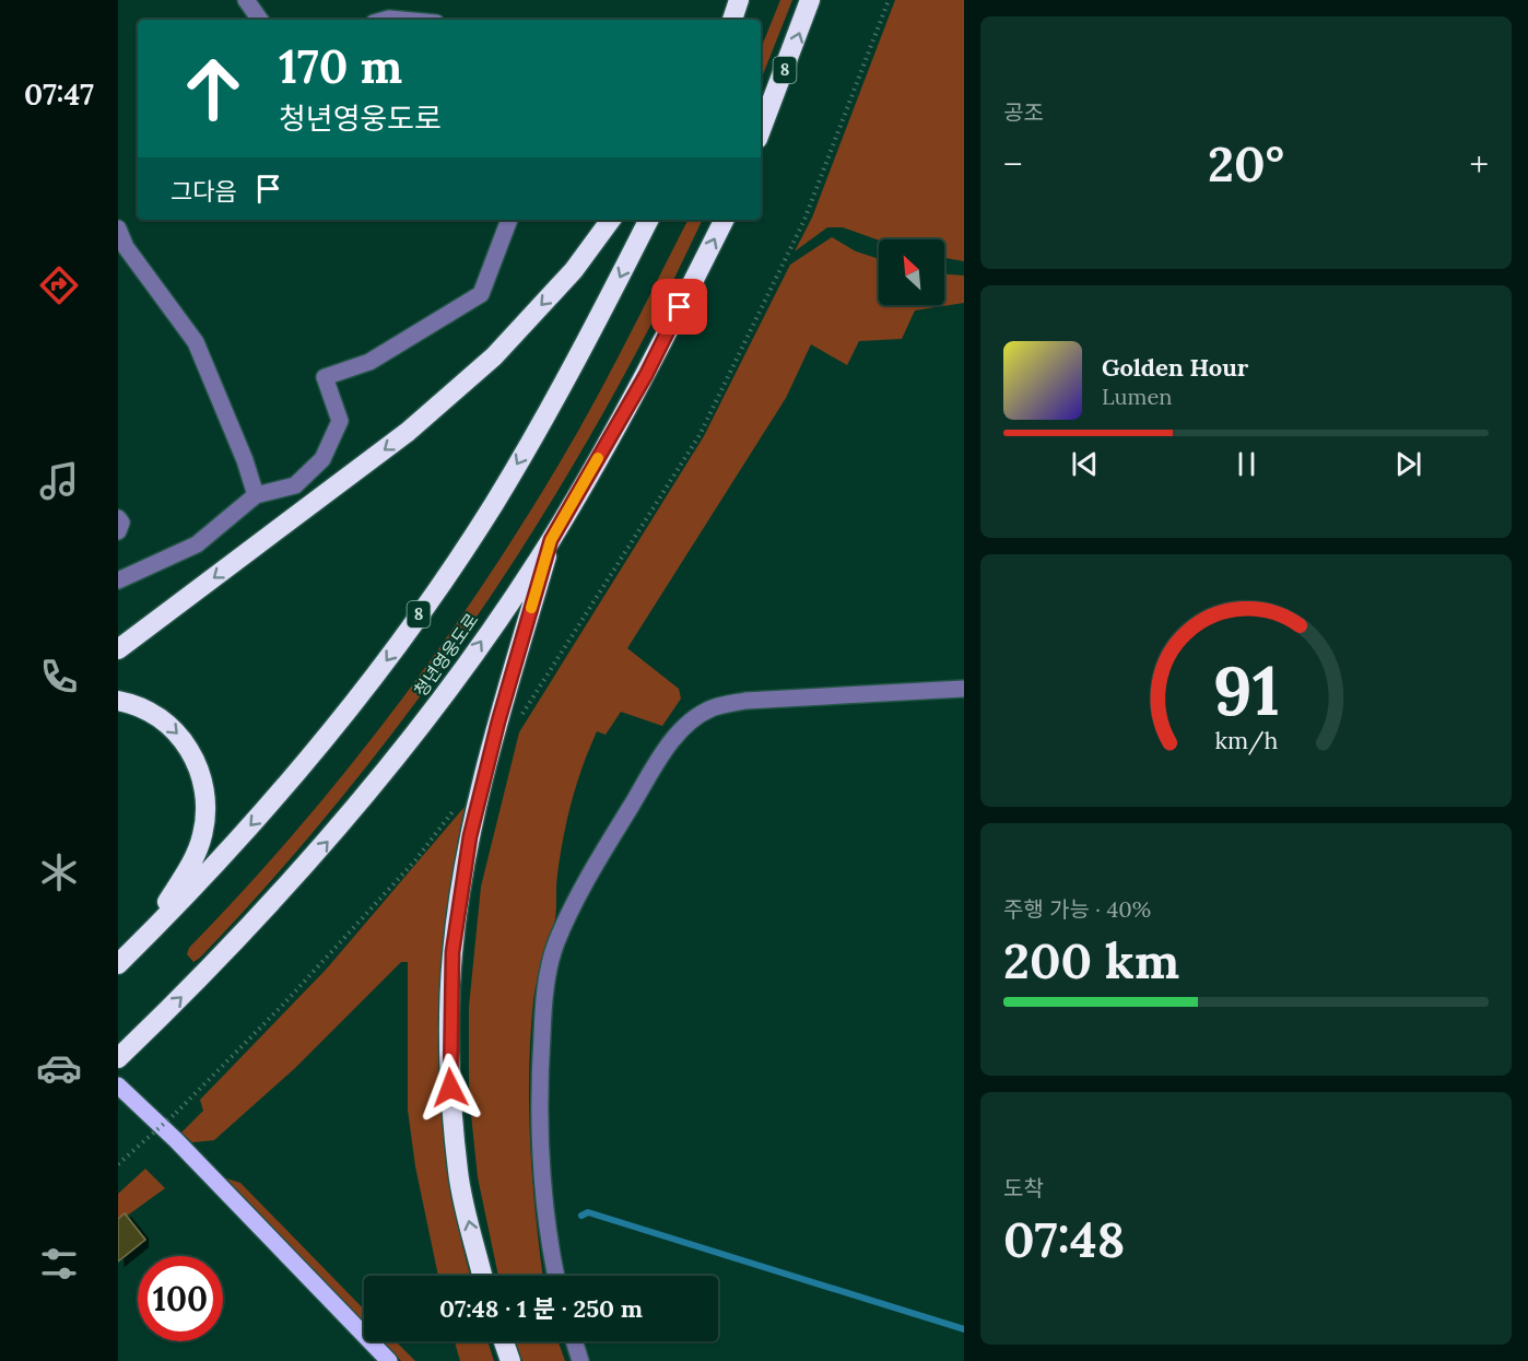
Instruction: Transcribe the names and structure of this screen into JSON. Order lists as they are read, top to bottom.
{
  "streets": {
    "highway": ["8", "청년영웅도로"]
  },
  "north": "top left",
  "page": {
    "tabs": "07:47",
    "tile": [
      "공조",
      ["주행 가능 · 40%", "200 km"],
      ["도착", "07:48"]
    ],
    "turn": ["170 m", "청년영웅도로"],
    "heat": ["−", "20°", "+"],
    "then": "그다음",
    "song": ["Golden Hour", "Lumen"],
    "limit": "100",
    "trip": "07:48 · 1 분 · 250 m",
    "gauge": ["91", "km/h"]
  }
}
